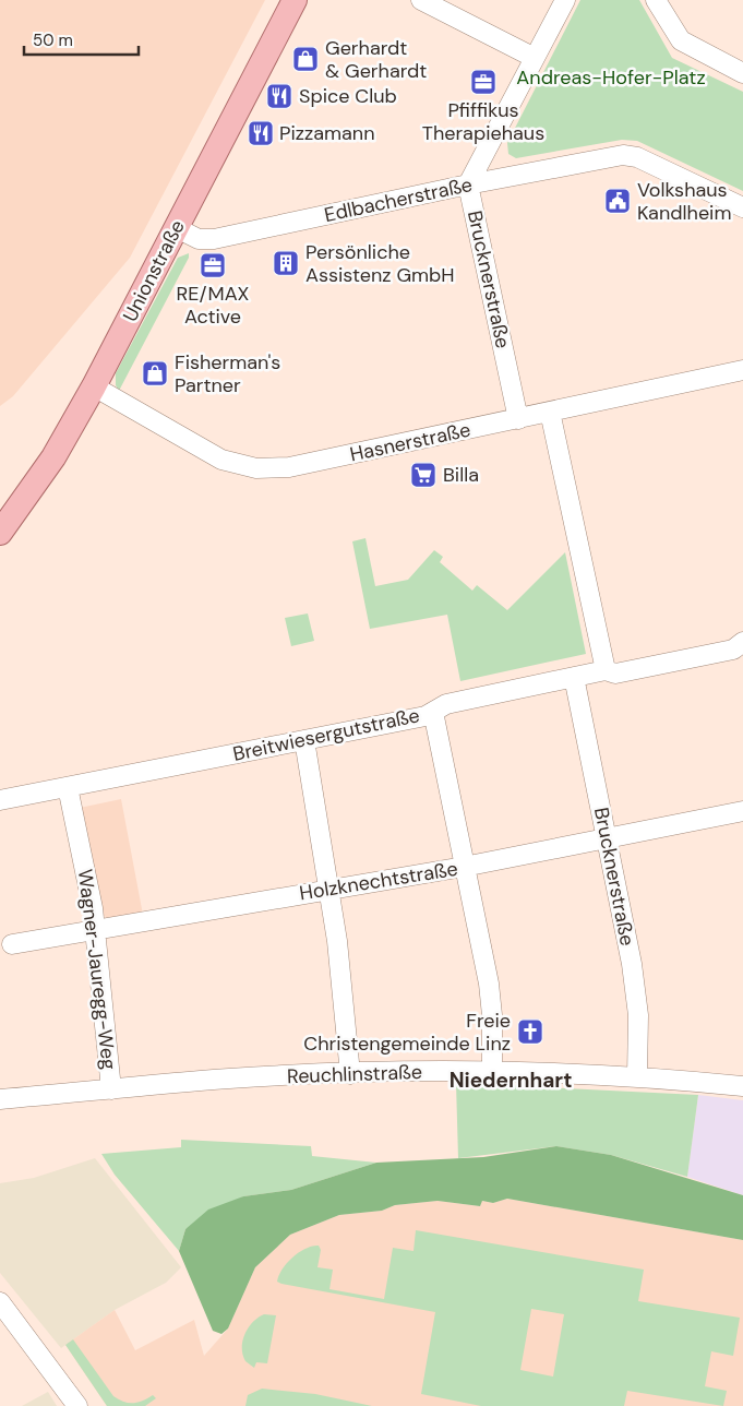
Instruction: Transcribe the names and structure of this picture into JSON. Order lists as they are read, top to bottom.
{
  "streets": {
    "main road": ["Unionstraße"],
    "street": [
      "Edlbacherstraße",
      "Brucknerstraße",
      "Hasnerstraße",
      "Breitwiesergutstraße",
      "Holzknechtstraße",
      "Wagner-Jauregg-Weg",
      "Reuchlinstraße"
    ]
  },
  "crossings": [
    ["Edlbacherstraße", "Unionstraße"],
    ["Edlbacherstraße", "Brucknerstraße"],
    ["Unionstraße", "Hasnerstraße"],
    ["Brucknerstraße", "Hasnerstraße"],
    ["Brucknerstraße", "Breitwiesergutstraße"],
    ["Brucknerstraße", "Holzknechtstraße"],
    ["Brucknerstraße", "Reuchlinstraße"],
    ["Breitwiesergutstraße", "Wagner-Jauregg-Weg"],
    ["Holzknechtstraße", "Wagner-Jauregg-Weg"],
    ["Wagner-Jauregg-Weg", "Reuchlinstraße"]
  ],
  "districts": ["Niedernhart"],
  "parks": ["Andreas-Hofer-Platz"],
  "places": {
    "shop": ["Gerhardt & Gerhardt", "Fisherman's Partner"],
    "office": ["Pfiffikus Therapiehaus", "RE/MAX Active"],
    "restaurant": ["Spice Club", "Pizzamann"],
    "public building": ["Volkshaus Kandlheim"],
    "building": ["Persönliche Assistenz GmbH"],
    "supermarket": ["Billa"],
    "church": ["Freie Christengemeinde Linz"]
  },
  "scale_bar": "50 m"
}
